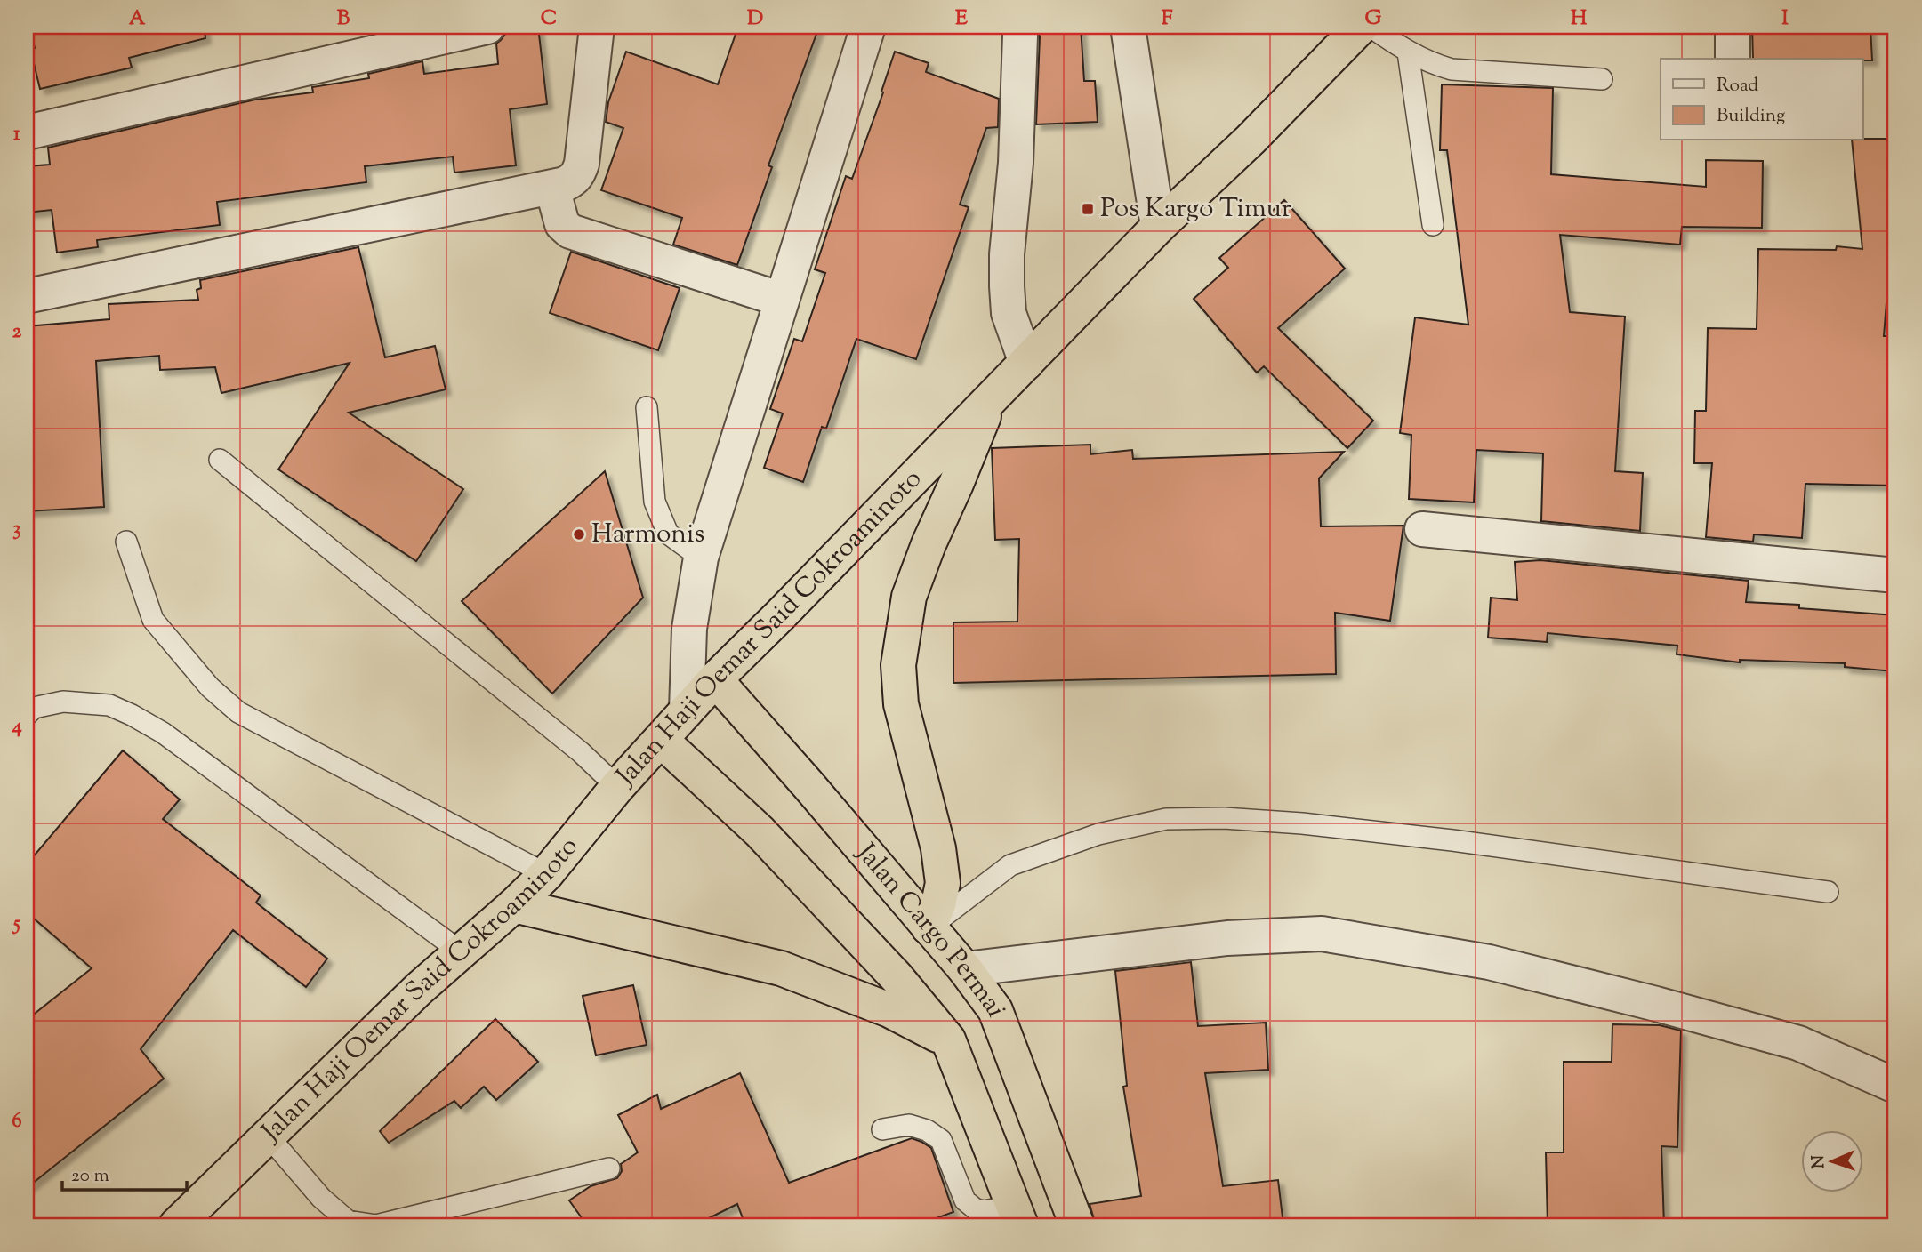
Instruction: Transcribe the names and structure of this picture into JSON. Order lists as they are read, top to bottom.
{
  "streets": {
    "highway": ["Jalan Haji Oemar Said Cokroaminoto", "Jalan Cargo Permai"]
  },
  "crossings": [
    ["Jalan Haji Oemar Said Cokroaminoto", "Jalan Cargo Permai"]
  ],
  "places": {
    "transit": ["Pos Kargo Timur"],
    "other": ["Harmonis"]
  },
  "legend": ["Road", "Building"],
  "scale_bar": "20 m",
  "north": "left",
  "grid": {
    "columns": [
      "A",
      "B",
      "C",
      "D",
      "E",
      "F",
      "G",
      "H",
      "I"
    ],
    "rows": [
      "1",
      "2",
      "3",
      "4",
      "5",
      "6"
    ]
  }
}
